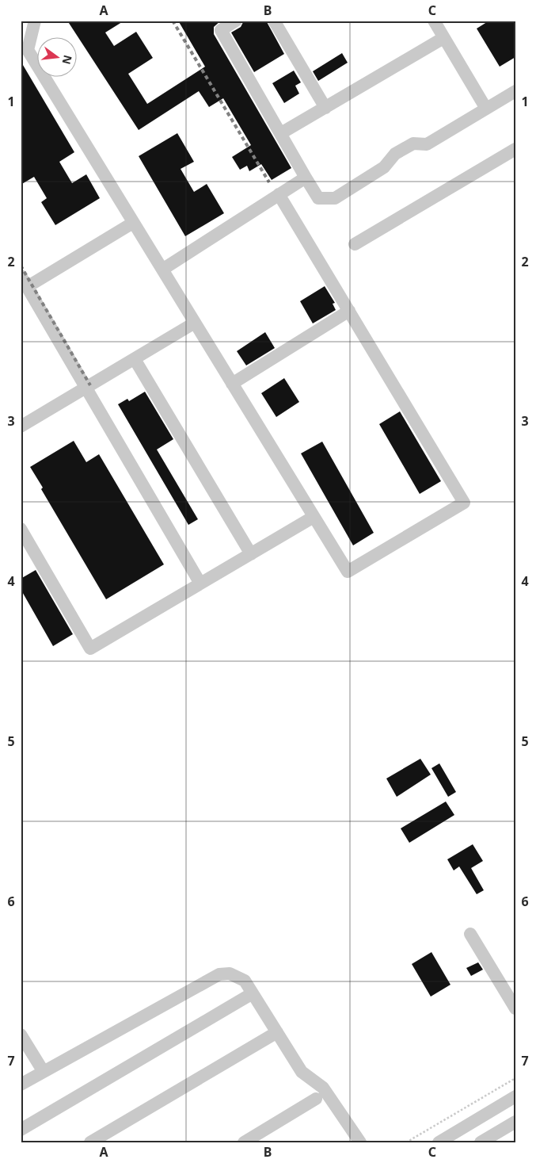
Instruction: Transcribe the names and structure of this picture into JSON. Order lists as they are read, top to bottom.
{
  "north": "right",
  "grid": {
    "columns": ["A", "B", "C"],
    "rows": [
      "1",
      "2",
      "3",
      "4",
      "5",
      "6",
      "7"
    ]
  }
}
